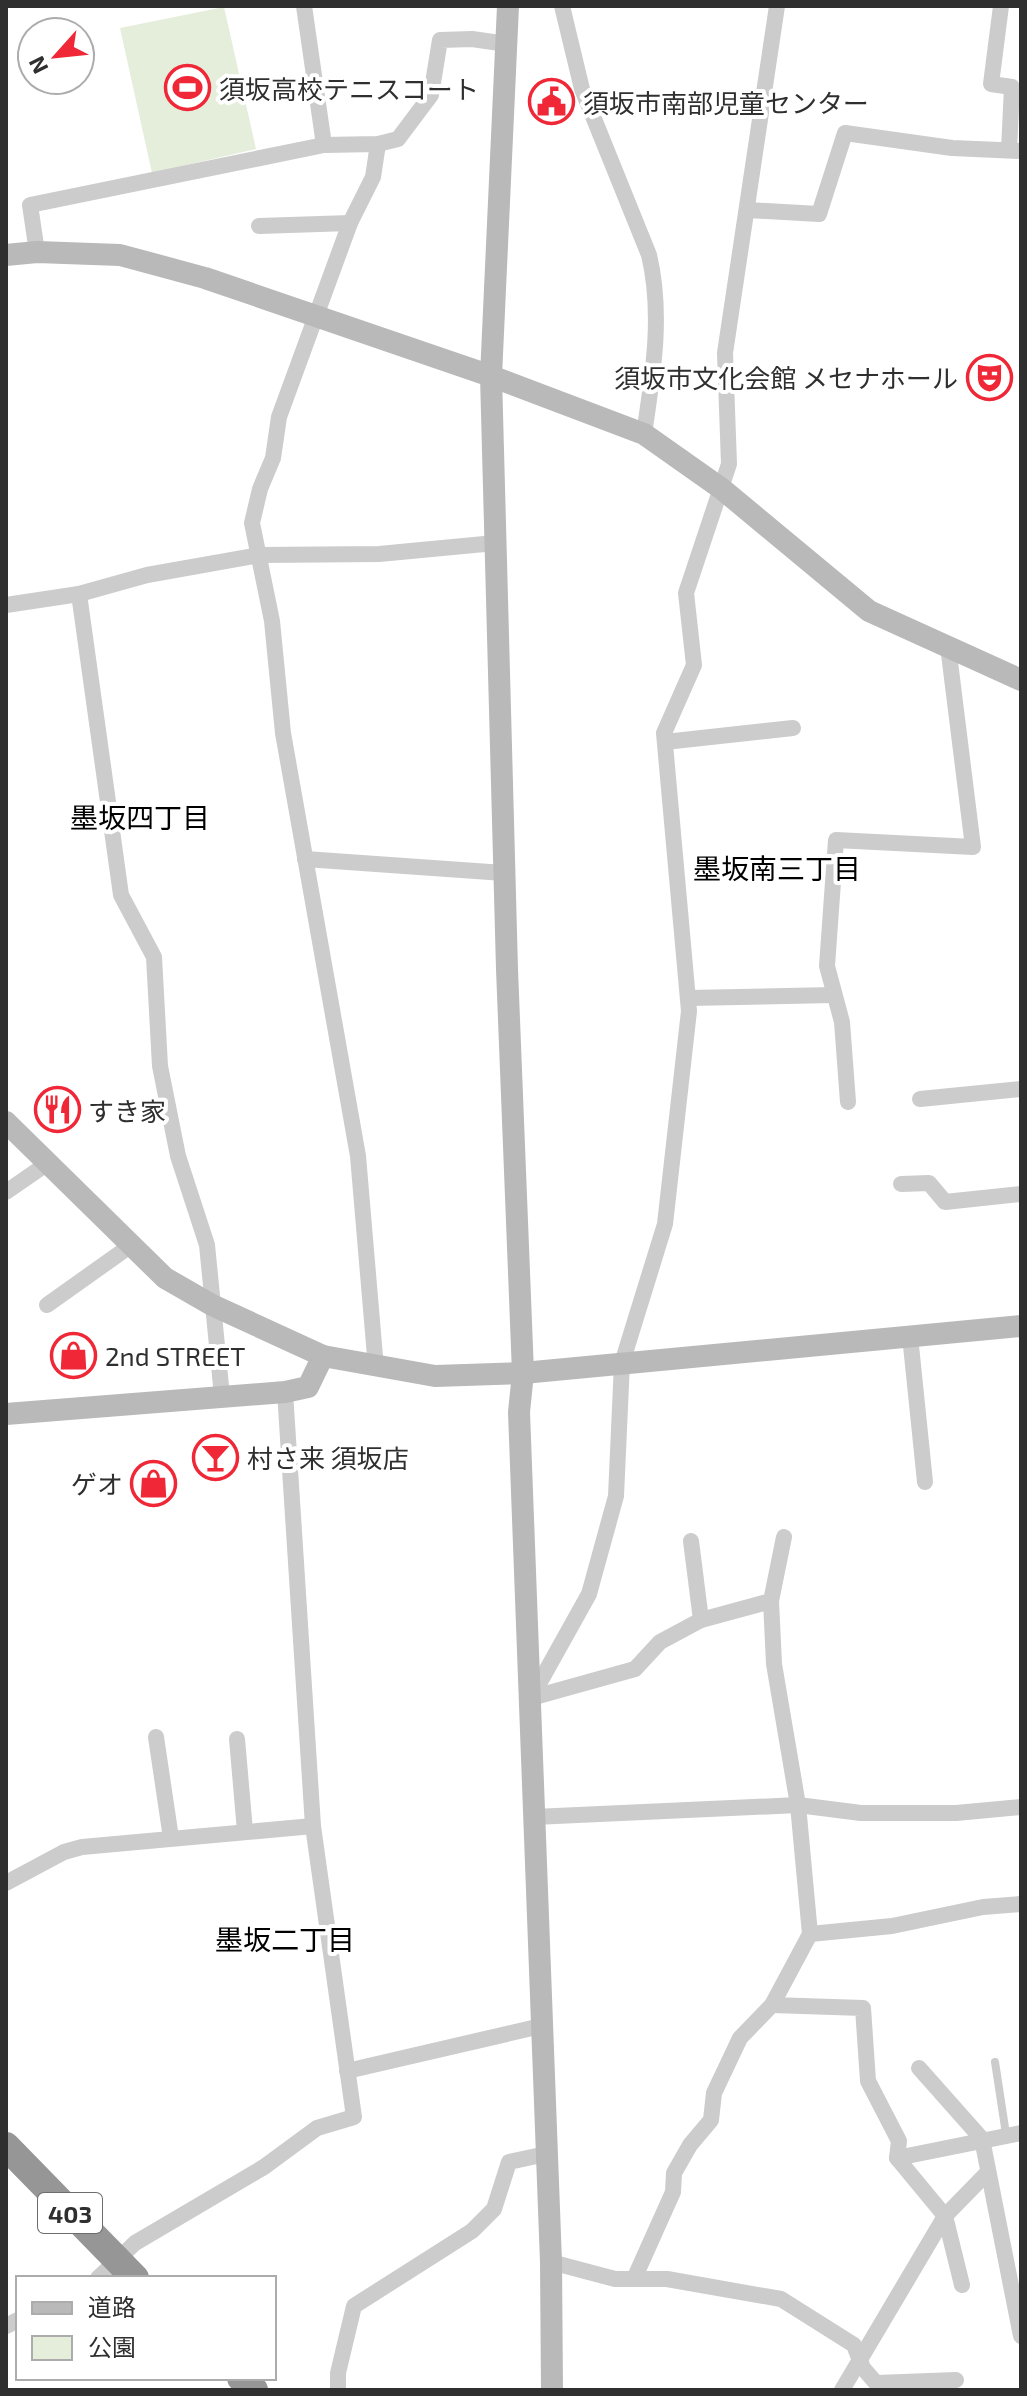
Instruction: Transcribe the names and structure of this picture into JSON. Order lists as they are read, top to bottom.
{
  "streets": {
    "highway": ["403"]
  },
  "districts": ["墨坂四丁目", "墨坂南三丁目", "墨坂二丁目"],
  "places": {
    "sports": ["須坂高校テニスコート"],
    "public building": ["須坂市南部児童センター"],
    "theatre": ["須坂市文化会館 メセナホール"],
    "restaurant": ["すき家"],
    "shop": ["2nd STREET", "ゲオ"],
    "bar": ["村さ来 須坂店"]
  },
  "legend": ["道路", "公園"],
  "north": "bottom left"
}
